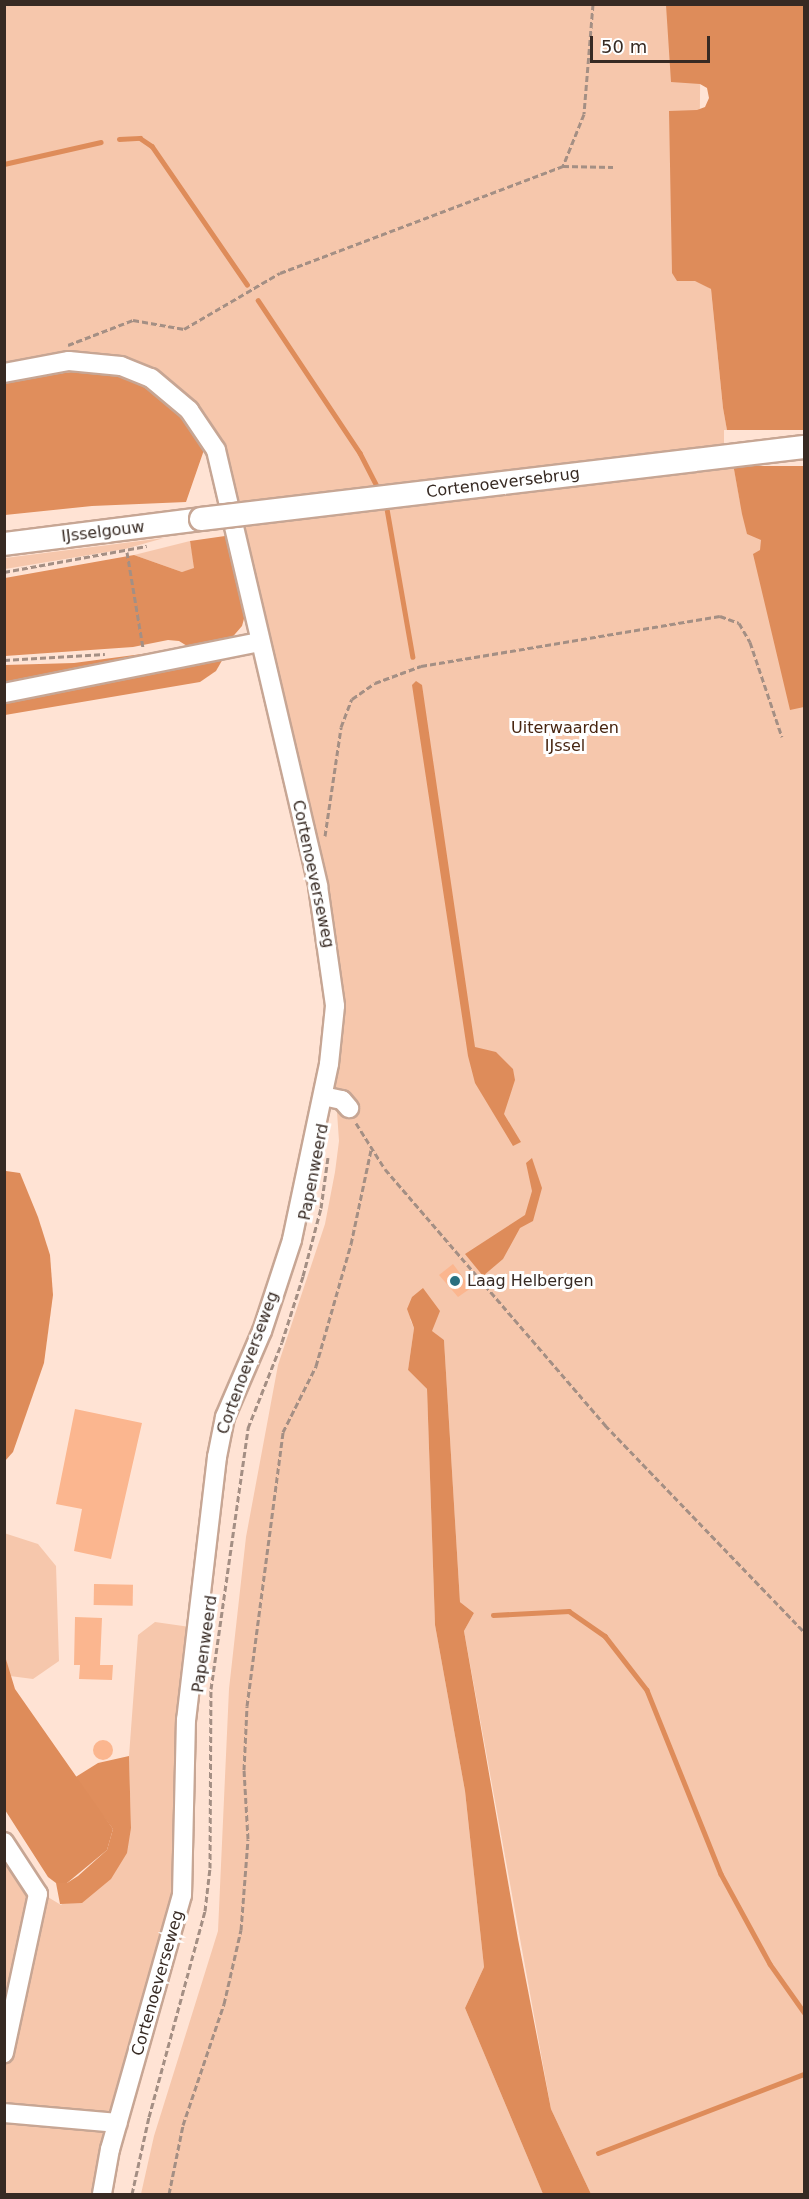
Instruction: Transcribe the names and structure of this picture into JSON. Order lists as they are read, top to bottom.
{
  "streets": {
    "main road": ["Cortenoeversebrug", "IJsselgouw"],
    "street": ["Cortenoeverseweg"],
    "path": ["Papenweerd"]
  },
  "crossings": [
    ["Cortenoeversebrug", "IJsselgouw"]
  ],
  "parks": ["Uiterwaarden IJssel"],
  "places": ["Laag Helbergen"],
  "scale_bar": "50 m"
}
